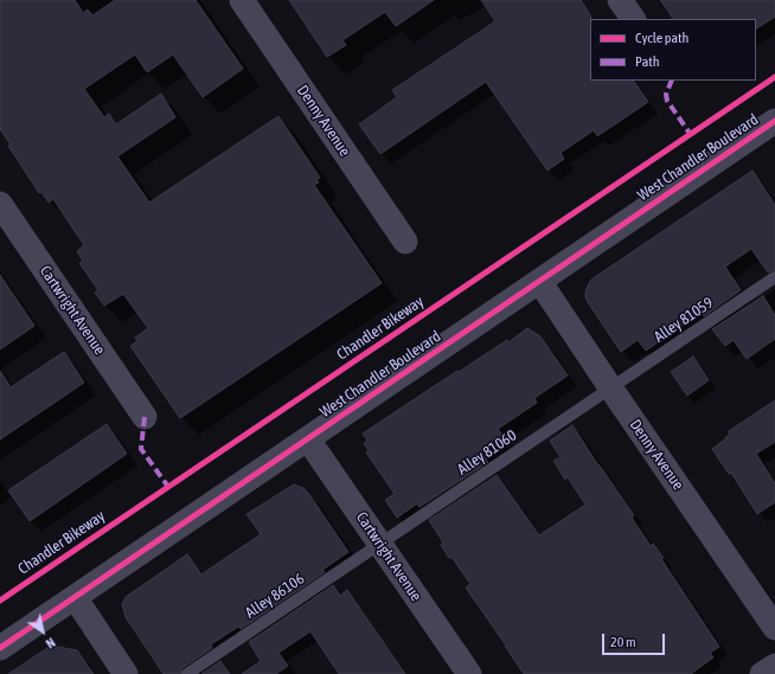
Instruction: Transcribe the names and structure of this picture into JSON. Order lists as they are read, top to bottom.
{
  "streets": {
    "street": ["Denny Avenue", "West Chandler Boulevard", "Cartwright Avenue"],
    "lane": ["Alley 81059", "Alley 81060", "Alley 86106"],
    "cycle path": ["Chandler Bikeway"]
  },
  "crossings": [
    ["Denny Avenue", "West Chandler Boulevard"],
    ["Denny Avenue", "Alley 81059"],
    ["Denny Avenue", "Alley 81060"],
    ["West Chandler Boulevard", "Cartwright Avenue"],
    ["Cartwright Avenue", "Alley 81060"],
    ["Cartwright Avenue", "Alley 86106"],
    ["Alley 81059", "Alley 81060"],
    ["Alley 81060", "Alley 86106"]
  ],
  "legend": ["Cycle path", "Path"],
  "scale_bar": "20 m",
  "north": "bottom right"
}
